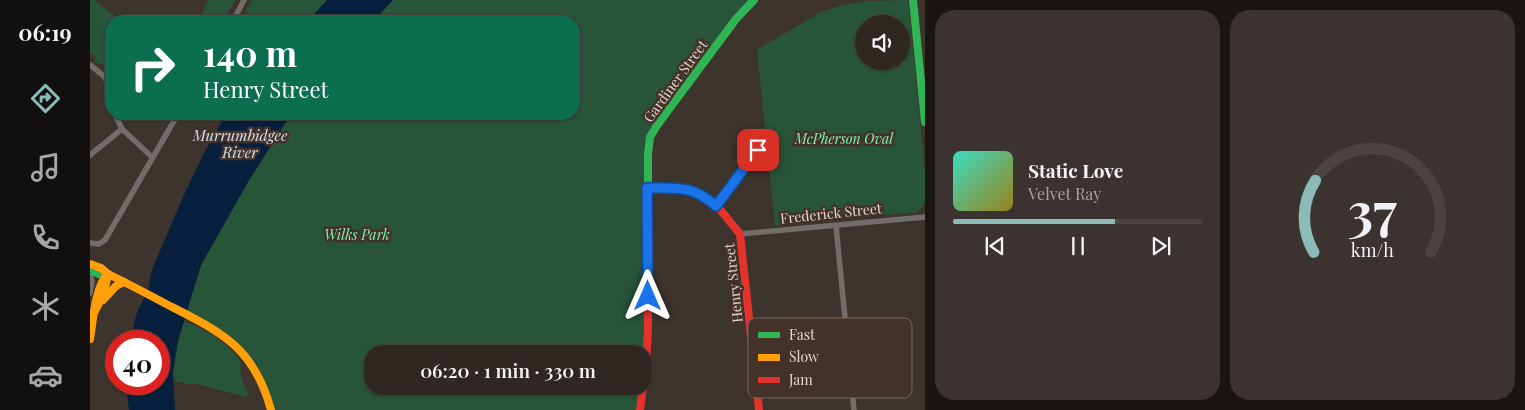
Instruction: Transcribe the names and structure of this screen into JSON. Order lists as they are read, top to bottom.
{
  "streets": {
    "street": ["Gardiner Street", "Frederick Street", "Henry Street"]
  },
  "crossings": [
    ["Gardiner Street", "Henry Street"],
    ["Frederick Street", "Henry Street"]
  ],
  "water": ["Murrumbidgee River"],
  "parks": ["McPherson Oval", "Wilks Park"],
  "legend": ["Fast", "Slow", "Jam"],
  "page": {
    "tabs": "06:19",
    "turn": ["140 m", "Henry Street"],
    "song": ["Static Love", "Velvet Ray"],
    "limit": "40",
    "trip": "06:20 · 1 min · 330 m",
    "gauge": ["37", "km/h"]
  }
}
